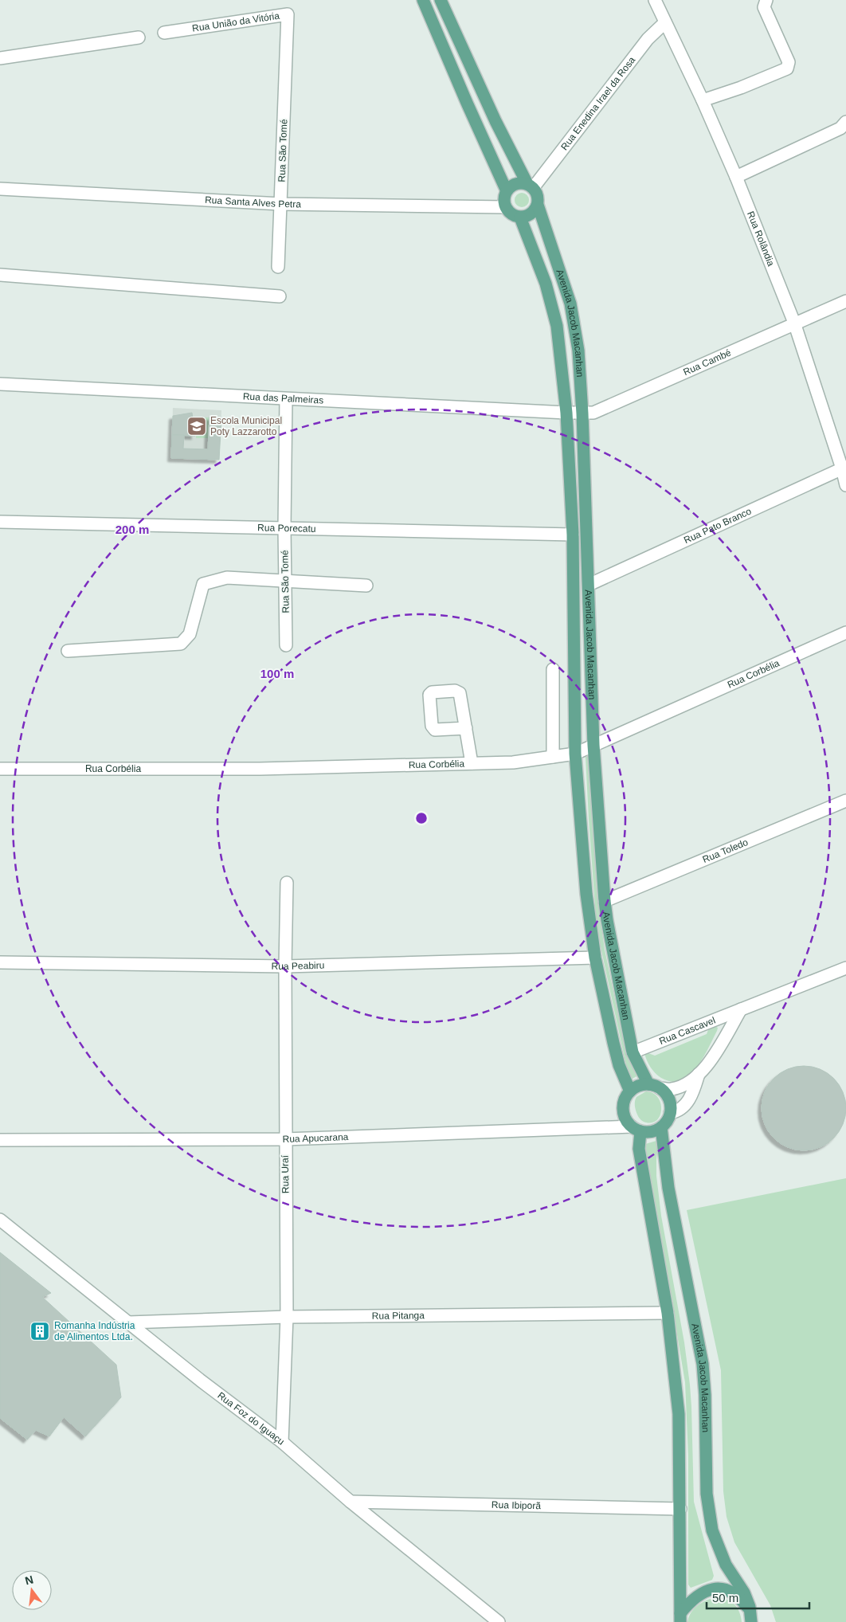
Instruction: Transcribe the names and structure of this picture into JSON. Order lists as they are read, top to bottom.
{
  "streets": {
    "main road": ["Avenida Jacob Macanhan"],
    "street": [
      "Rua União da Vitória",
      "Rua Enedina Irael da Rosa",
      "Rua São Tomé",
      "Rua Santa Alves Petra",
      "Rua Rolândia",
      "Rua Cambé",
      "Rua das Palmeiras",
      "Rua Pato Branco",
      "Rua Porecatu",
      "Rua Corbélia",
      "Rua Toledo",
      "Rua Peabiru",
      "Rua Cascavel",
      "Rua Apucarana",
      "Rua Uraí",
      "Rua Pitanga",
      "Rua Foz do Iguaçu",
      "Rua Ibiporã"
    ]
  },
  "crossings": [
    ["Rua União da Vitória", "Rua São Tomé"],
    ["Rua Enedina Irael da Rosa", "Rua Santa Alves Petra"],
    ["Rua Enedina Irael da Rosa", "Rua Rolândia"],
    ["Rua Enedina Irael da Rosa", "Avenida Jacob Macanhan"],
    ["Rua São Tomé", "Rua Santa Alves Petra"],
    ["Rua São Tomé", "Rua das Palmeiras"],
    ["Rua São Tomé", "Rua Porecatu"],
    ["Rua Santa Alves Petra", "Avenida Jacob Macanhan"],
    ["Rua Rolândia", "Rua Cambé"],
    ["Rua Rolândia", "Rua Pato Branco"],
    ["Avenida Jacob Macanhan", "Rua Cambé"],
    ["Avenida Jacob Macanhan", "Rua das Palmeiras"],
    ["Avenida Jacob Macanhan", "Rua Pato Branco"],
    ["Avenida Jacob Macanhan", "Rua Porecatu"],
    ["Avenida Jacob Macanhan", "Rua Corbélia"],
    ["Avenida Jacob Macanhan", "Rua Toledo"],
    ["Avenida Jacob Macanhan", "Rua Peabiru"],
    ["Avenida Jacob Macanhan", "Rua Cascavel"],
    ["Avenida Jacob Macanhan", "Rua Apucarana"],
    ["Rua Cambé", "Rua das Palmeiras"],
    ["Rua Peabiru", "Rua Uraí"],
    ["Rua Cascavel", "Rua Apucarana"],
    ["Rua Apucarana", "Rua Uraí"],
    ["Rua Uraí", "Rua Pitanga"],
    ["Rua Uraí", "Rua Foz do Iguaçu"],
    ["Rua Pitanga", "Rua Foz do Iguaçu"],
    ["Rua Foz do Iguaçu", "Rua Ibiporã"]
  ],
  "places": {
    "school or university": ["Escola Municipal Poty Lazzarotto"],
    "building": ["Romanha Indústria de Alimentos Ltda."]
  },
  "scale_bar": "50 m",
  "north": "top",
  "rings": ["200 m", "100 m"]
}
